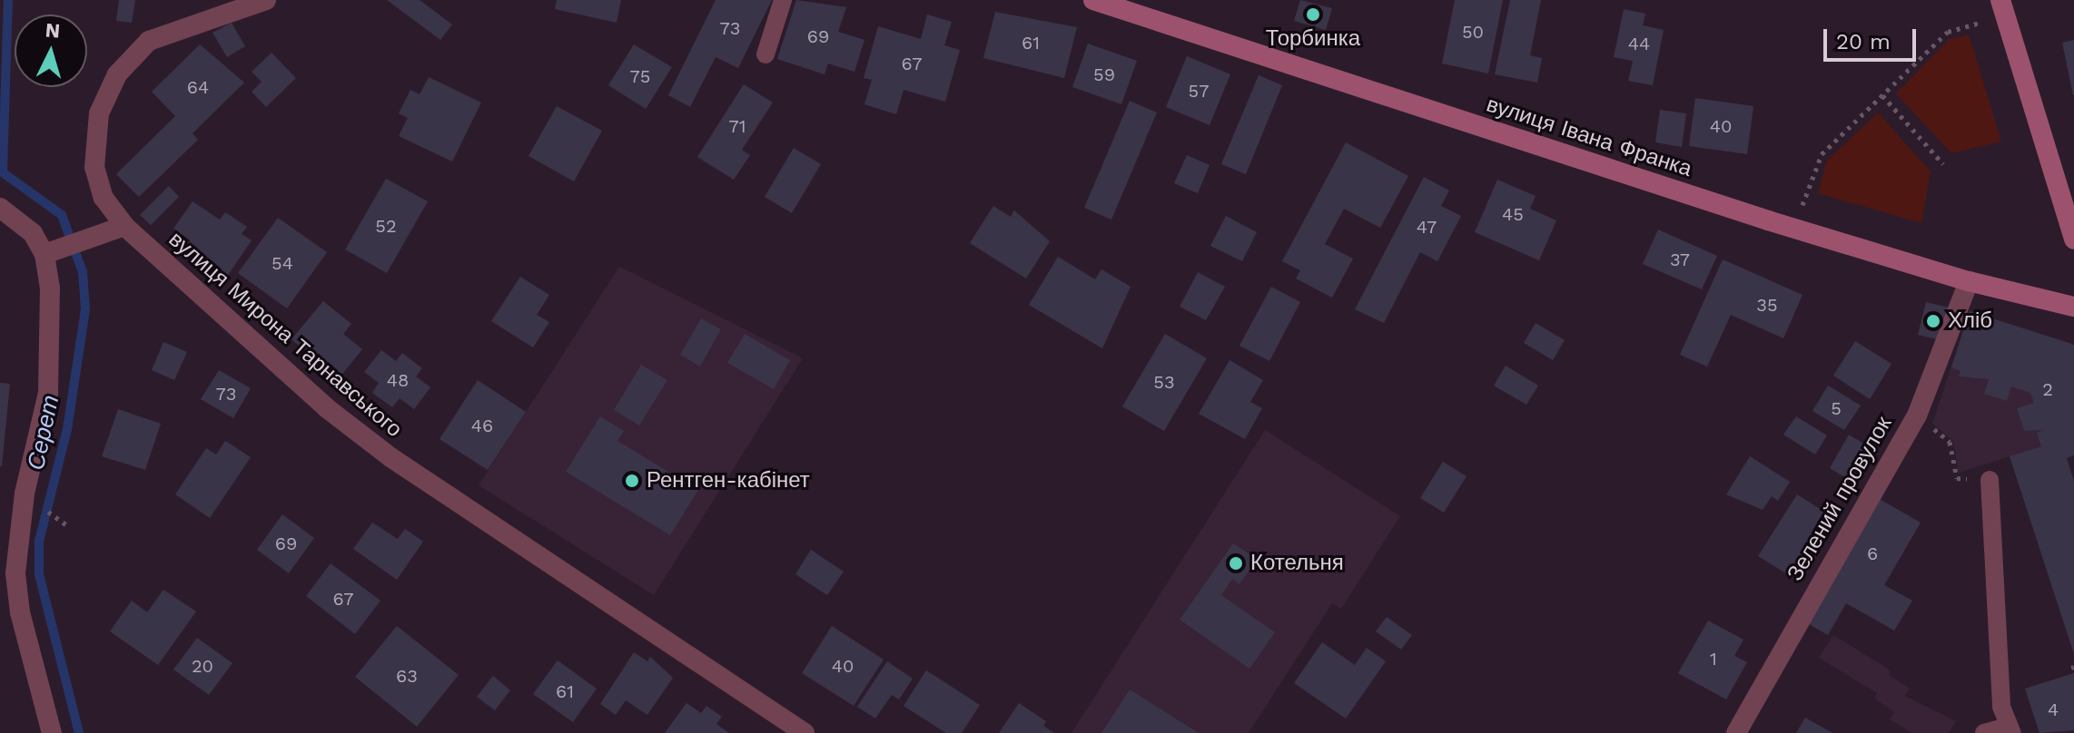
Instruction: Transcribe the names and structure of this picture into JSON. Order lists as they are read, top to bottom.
{
  "streets": {
    "main road": ["вулиця Івана Франка"],
    "street": ["вулиця Мирона Тарнавського", "Зелений провулок"]
  },
  "crossings": [
    ["вулиця Івана Франка", "Зелений провулок"]
  ],
  "water": ["Серет"],
  "places": [
    "Торбинка",
    "Хліб",
    "Рентген-кабінет",
    "Котельня"
  ],
  "house_numbers": [
    "73",
    "50",
    "69",
    "61",
    "44",
    "67",
    "59",
    "75",
    "64",
    "57",
    "71",
    "40",
    "45",
    "52",
    "47",
    "37",
    "54",
    "35",
    "48",
    "53",
    "2",
    "73",
    "5",
    "46",
    "69",
    "6",
    "67",
    "1",
    "20",
    "40",
    "63",
    "61",
    "4"
  ],
  "scale_bar": "20 m",
  "north": "top"
}
